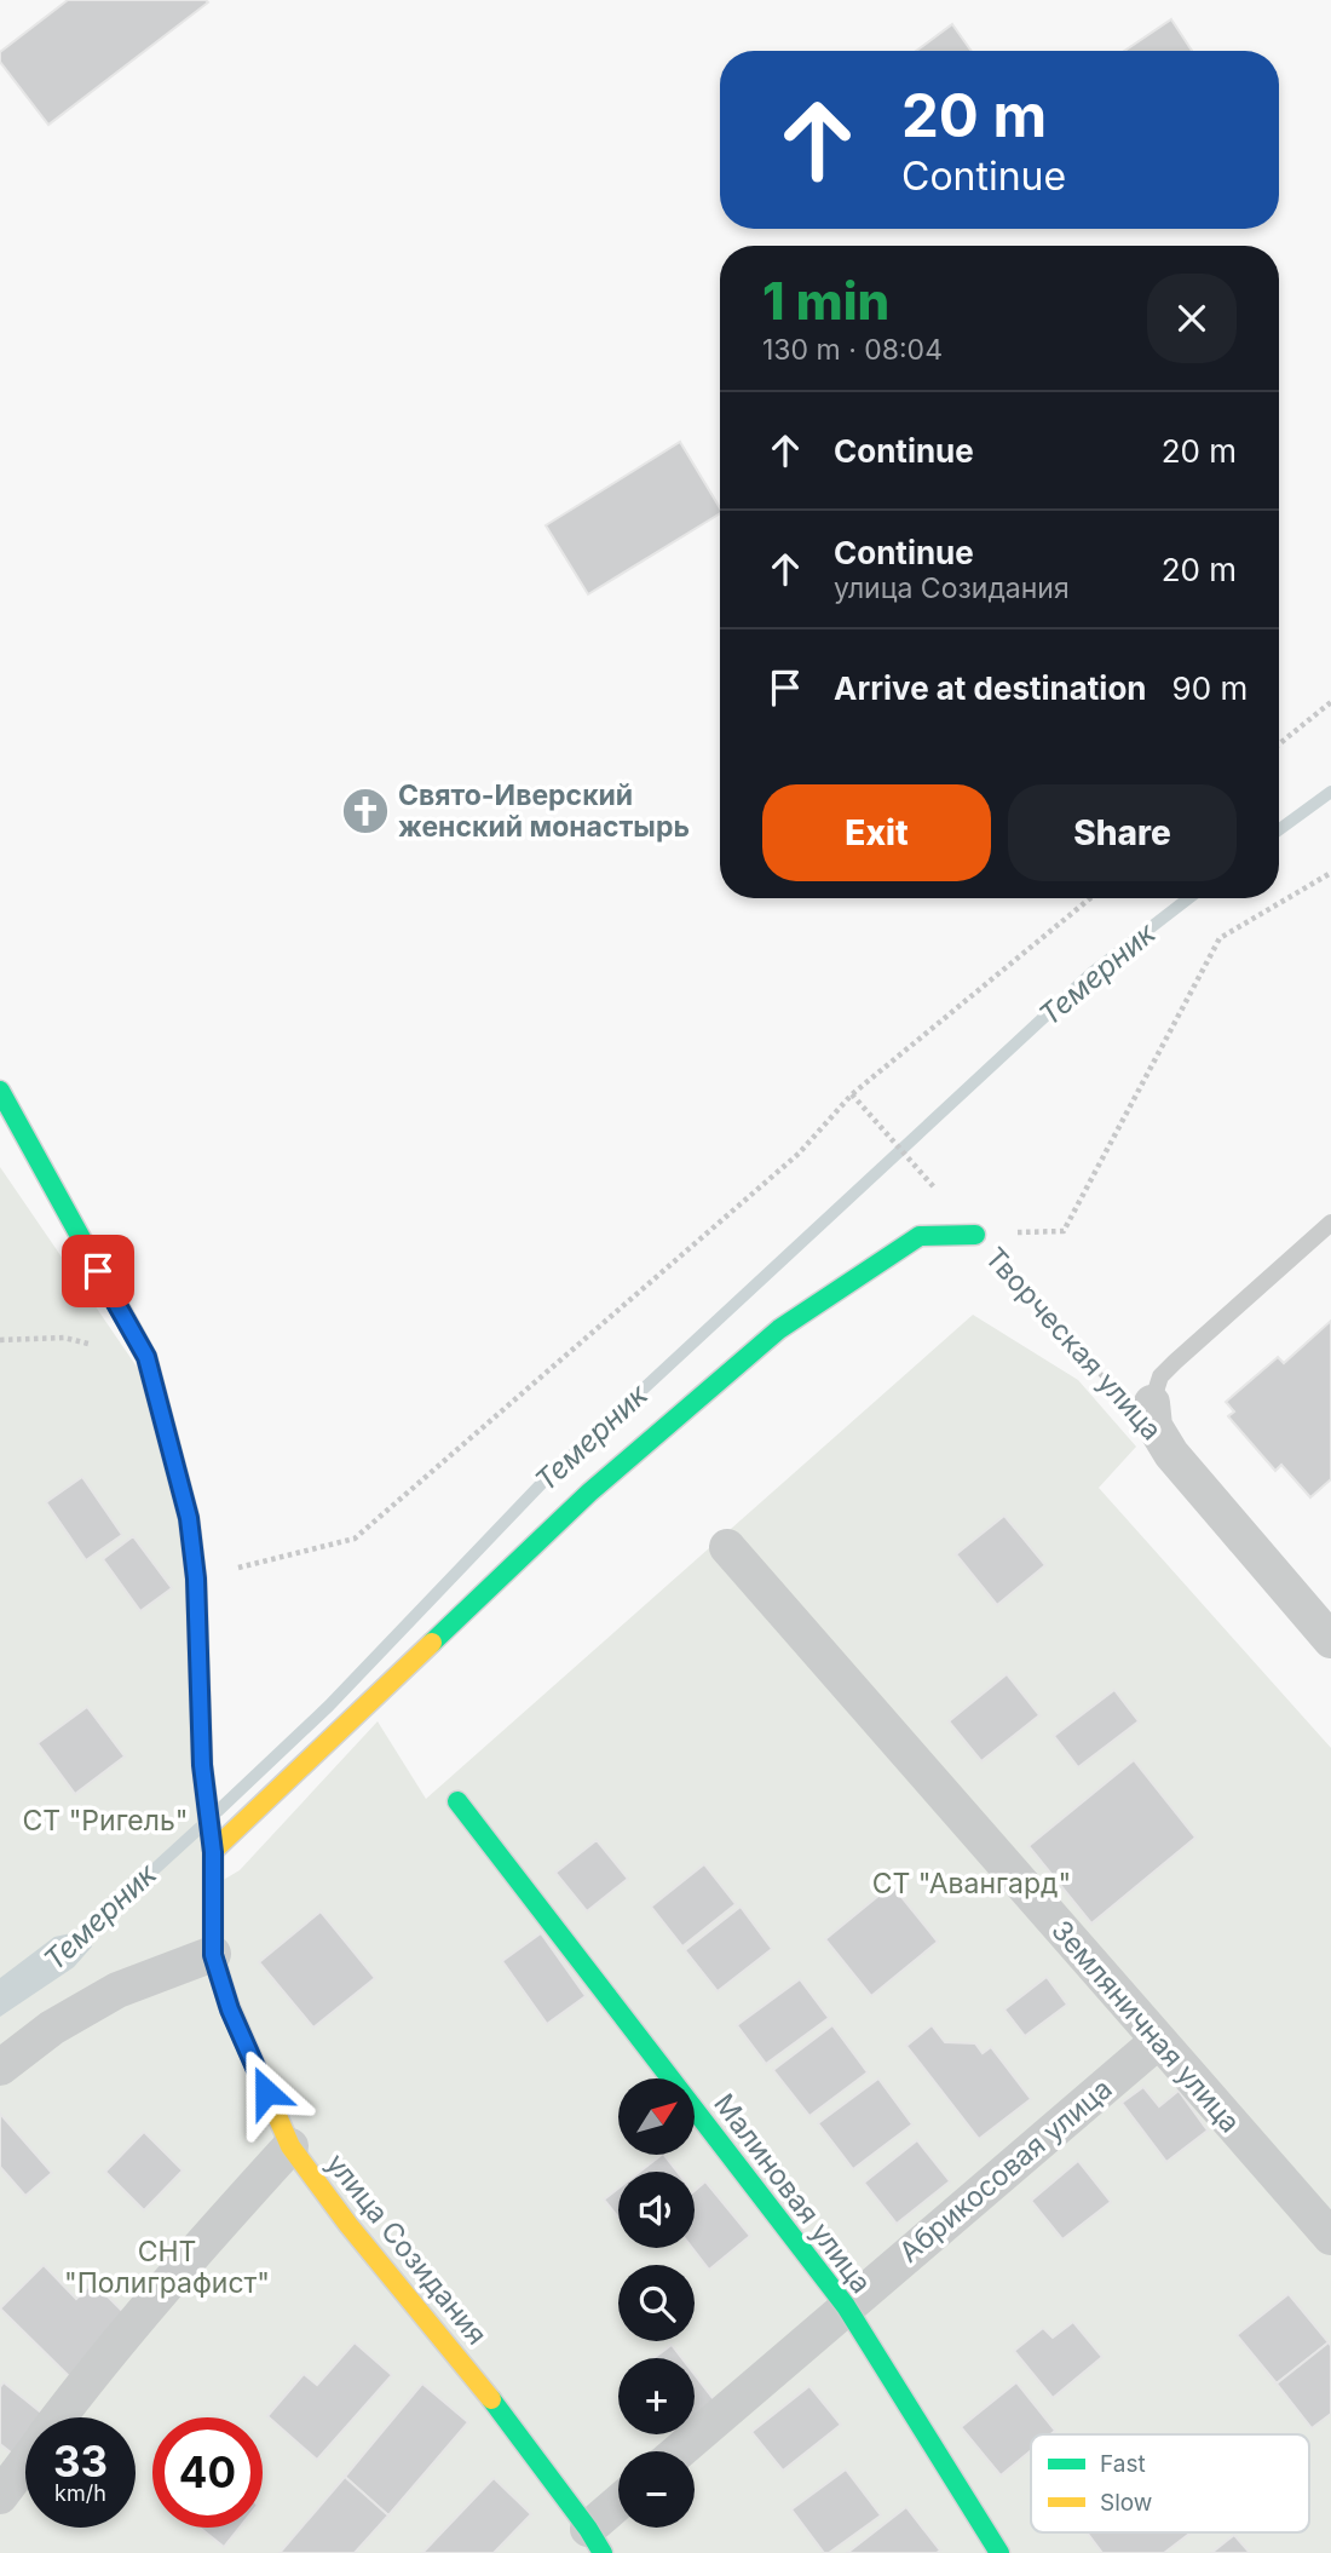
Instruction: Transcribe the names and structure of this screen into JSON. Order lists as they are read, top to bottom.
{
  "streets": {
    "street": [
      "Творческая улица",
      "Земляничная улица",
      "Абрикосовая улица",
      "Малиновая улица",
      "улица Созидания"
    ]
  },
  "crossings": [
    ["Земляничная улица", "Абрикосовая улица"],
    ["Абрикосовая улица", "Малиновая улица"]
  ],
  "water": ["Темерник"],
  "parks": ["СТ \"Ригель\"", "СТ \"Авангард\"", "СНТ \"Полиграфист\""],
  "places": {
    "church": ["Свято-Иверский женский монастырь"]
  },
  "legend": ["Fast", "Slow"],
  "north": "top right",
  "page": {
    "turn": ["20 m", "Continue"],
    "heading": ["1 min", "130 m · 08:04"],
    "list": [
      {
        "name": "Continue",
        "value": "20 m"
      },
      {
        "name": "Continue",
        "note": "улица Созидания",
        "value": "20 m"
      },
      {
        "name": "Arrive at destination",
        "value": "90 m"
      }
    ],
    "buttons": ["Exit", "Share"],
    "map_buttons": ["+", "−"],
    "speed": "33 km/h",
    "limit": "40"
  }
}
